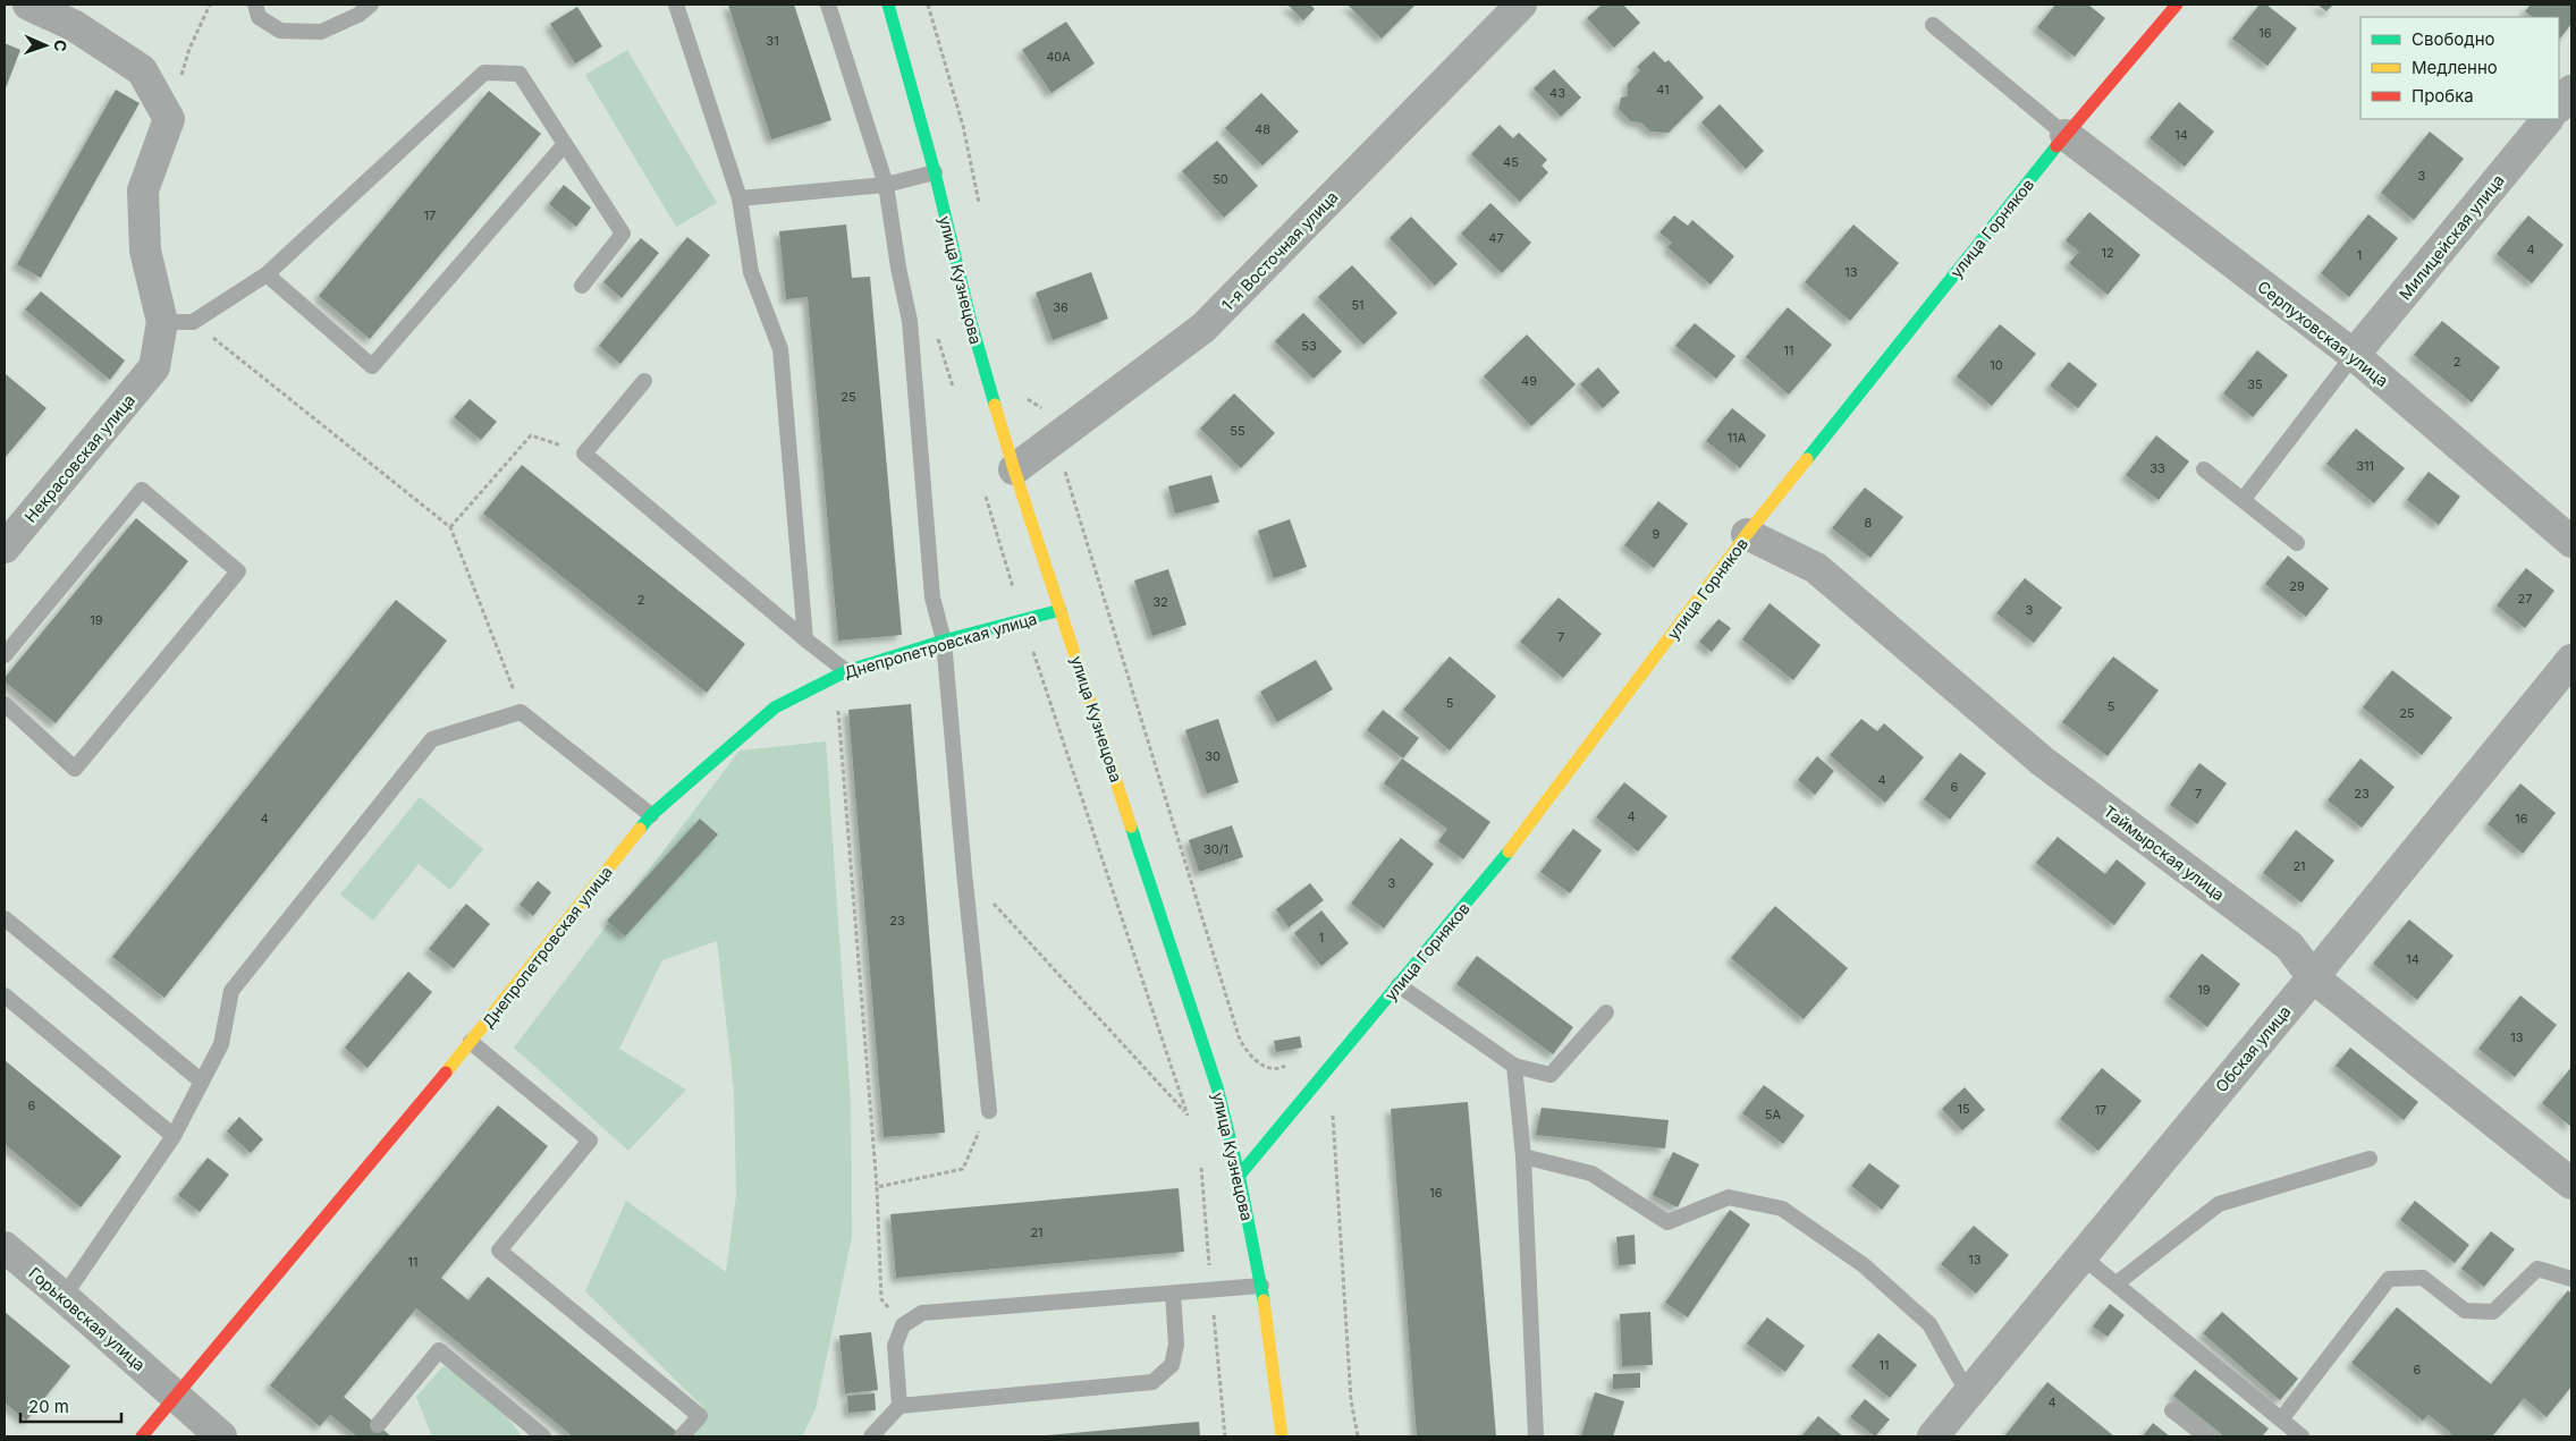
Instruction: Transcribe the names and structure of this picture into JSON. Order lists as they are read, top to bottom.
{
  "streets": {
    "street": [
      "улица Горняков",
      "Милицейская улица",
      "1-я Восточная улица",
      "улица Кузнецова",
      "Серпуховская улица",
      "Некрасовская улица",
      "Днепропетровская улица",
      "Таймырская улица",
      "Обская улица",
      "Горьковская улица"
    ]
  },
  "crossings": [
    ["улица Горняков", "улица Кузнецова"],
    ["улица Горняков", "Серпуховская улица"],
    ["улица Горняков", "Таймырская улица"],
    ["Милицейская улица", "Серпуховская улица"],
    ["1-я Восточная улица", "улица Кузнецова"],
    ["улица Кузнецова", "Днепропетровская улица"],
    ["Днепропетровская улица", "Горьковская улица"],
    ["Таймырская улица", "Обская улица"]
  ],
  "house_numbers": [
    "16",
    "31",
    "40А",
    "41",
    "43",
    "48",
    "14",
    "45",
    "3",
    "50",
    "17",
    "47",
    "4",
    "12",
    "1",
    "13",
    "51",
    "36",
    "53",
    "11",
    "2",
    "10",
    "49",
    "35",
    "25",
    "55",
    "11А",
    "311",
    "33",
    "8",
    "9",
    "29",
    "27",
    "2",
    "32",
    "3",
    "19",
    "7",
    "5",
    "5",
    "25",
    "30",
    "4",
    "6",
    "7",
    "23",
    "4",
    "4",
    "16",
    "30/1",
    "21",
    "3",
    "23",
    "1",
    "14",
    "19",
    "13",
    "6",
    "15",
    "17",
    "5А",
    "16",
    "21",
    "13",
    "11",
    "11",
    "6",
    "4"
  ],
  "legend": ["Свободно", "Медленно", "Пробка"],
  "scale_bar": "20 m",
  "north": "right"
}
